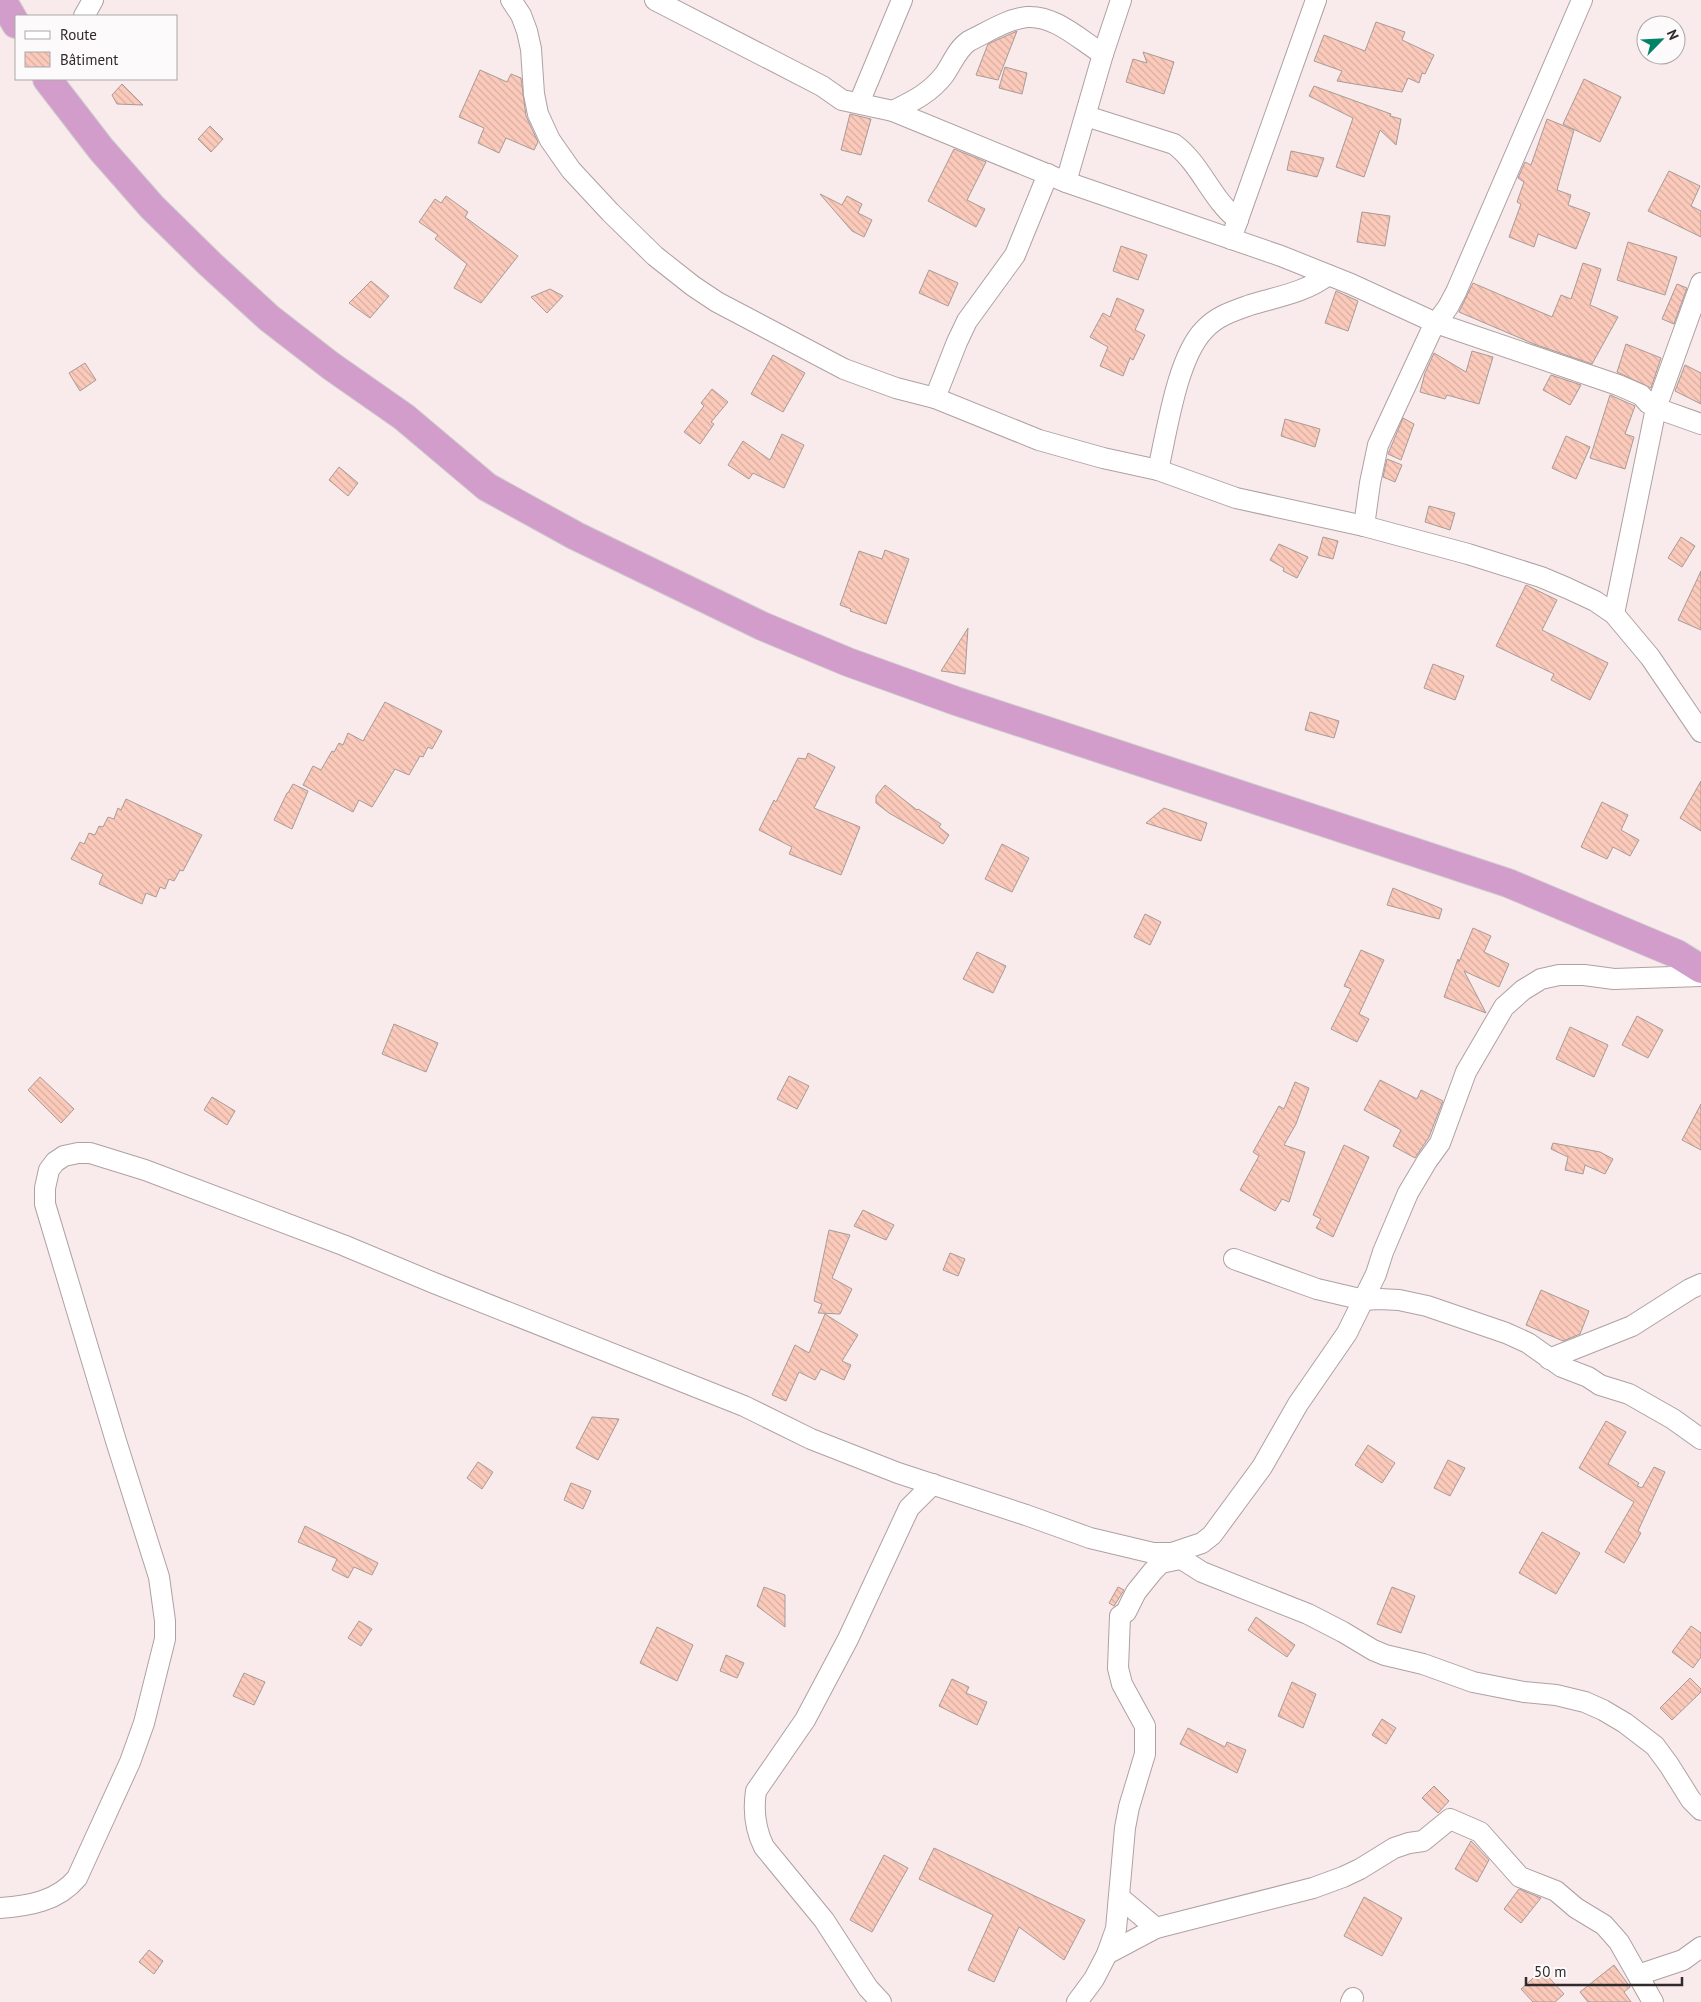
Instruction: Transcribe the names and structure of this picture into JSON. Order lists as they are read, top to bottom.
{
  "legend": ["Route", "Bâtiment"],
  "scale_bar": "50 m",
  "north": "top right"
}
